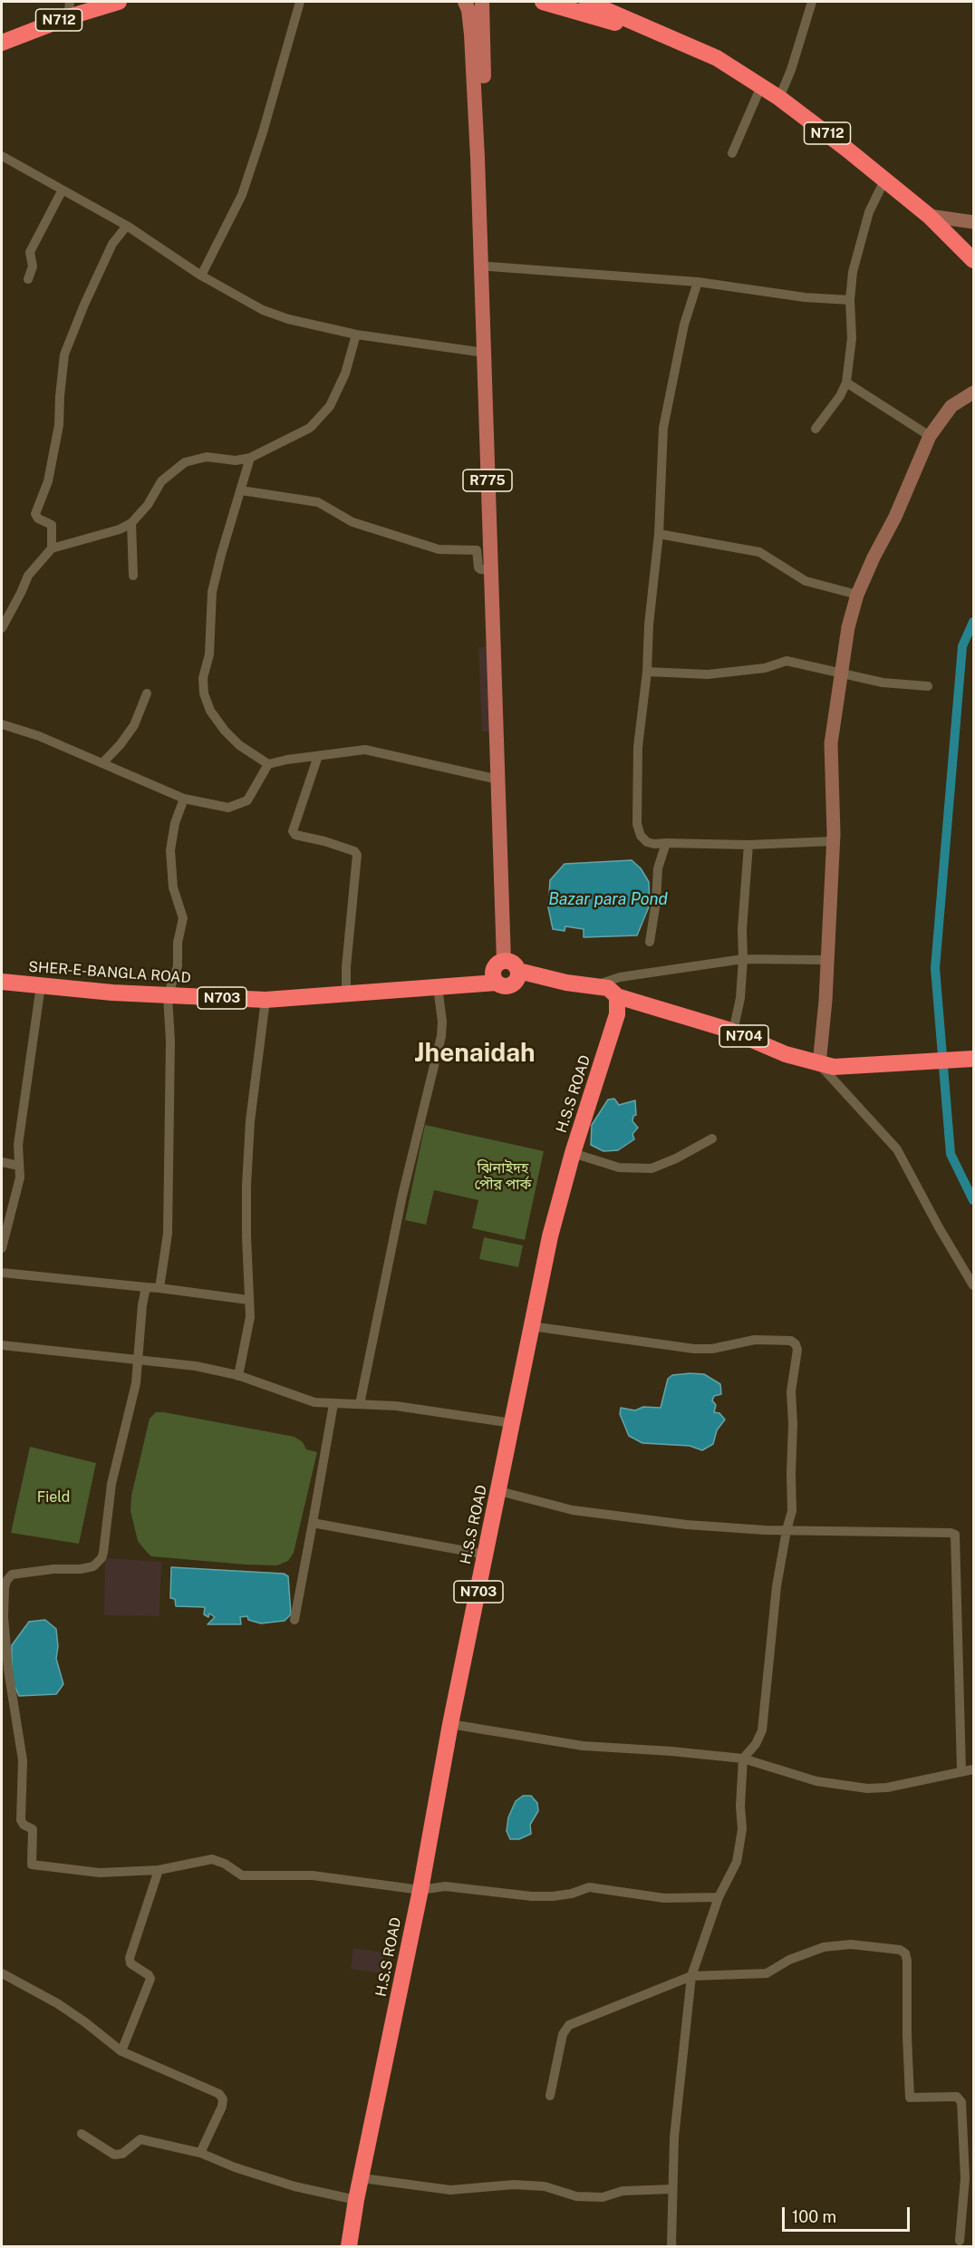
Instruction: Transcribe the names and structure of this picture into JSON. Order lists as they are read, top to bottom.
{
  "streets": {
    "highway": [
      "N712",
      "SHER-E-BANGLA ROAD",
      "N703",
      "N704",
      "H.S.S ROAD"
    ],
    "main road": ["R775"]
  },
  "crossings": [
    ["R775", "SHER-E-BANGLA ROAD"],
    ["R775", "N703"],
    ["SHER-E-BANGLA ROAD", "N703"],
    ["N703", "N704"],
    ["N703", "H.S.S ROAD"],
    ["N704", "H.S.S ROAD"]
  ],
  "districts": ["Jhenaidah"],
  "water": ["Bazar para Pond"],
  "parks": ["ঝিনাইদহ পৌর পার্ক", "Field"],
  "scale_bar": "100 m"
}
